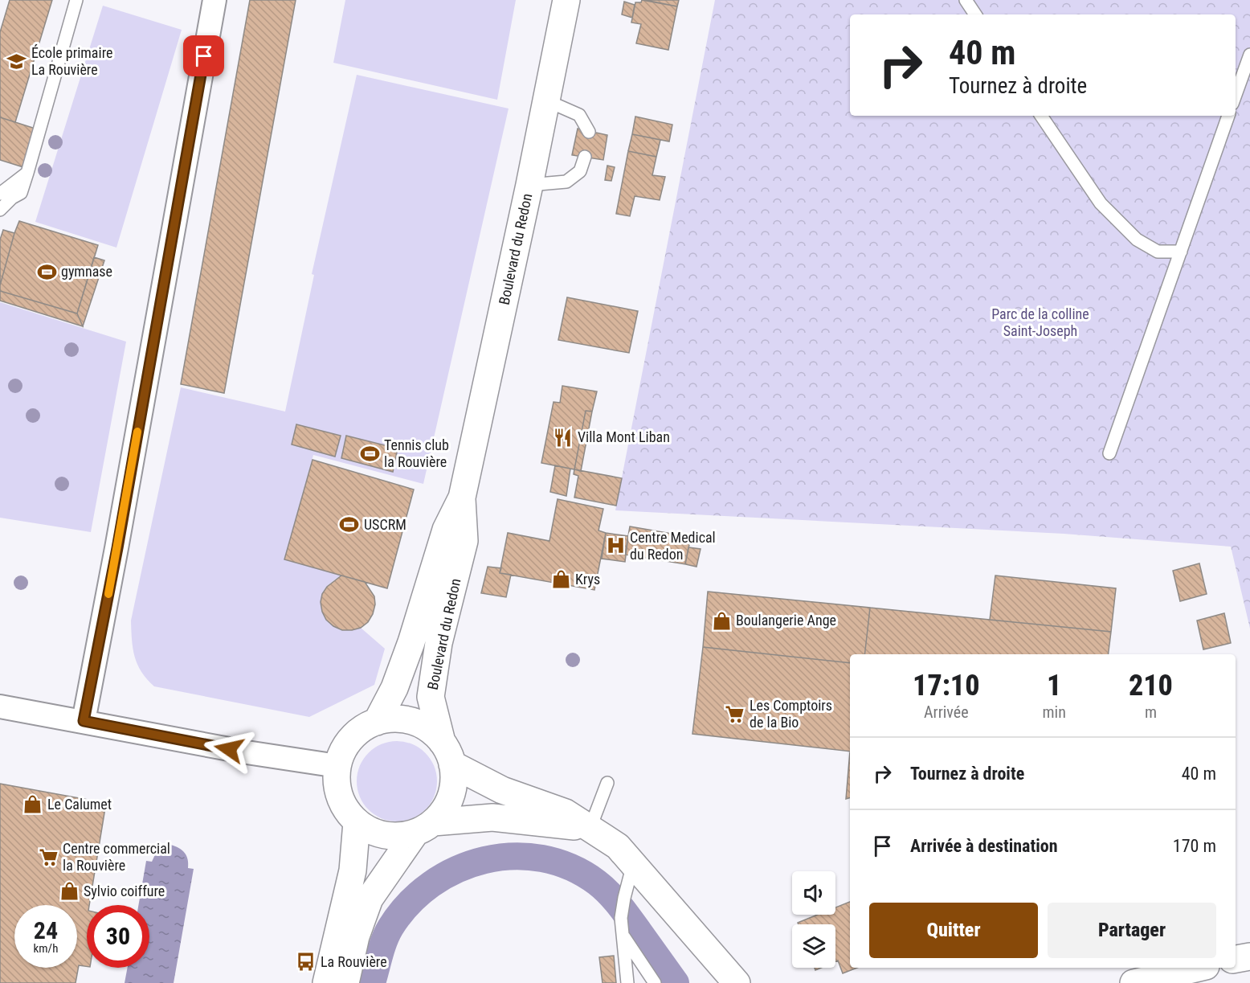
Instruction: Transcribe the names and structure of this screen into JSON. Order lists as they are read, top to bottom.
{
  "streets": {
    "street": ["Boulevard du Redon"]
  },
  "parks": ["Parc de la colline Saint-Joseph"],
  "places": {
    "school or university": ["École primaire La Rouvière"],
    "sports": ["gymnase", "Tennis club la Rouvière", "USCRM"],
    "restaurant": ["Villa Mont Liban"],
    "hospital": ["Centre Medical du Redon"],
    "shop": [
      "Krys",
      "Boulangerie Ange",
      "Le Calumet",
      "Sylvio coiffure"
    ],
    "supermarket": ["Les Comptoirs de la Bio", "Centre commercial la Rouvière"],
    "bus stop": ["La Rouvière"]
  },
  "page": {
    "turn": ["40 m", "Tournez à droite"],
    "eta": [
      "17:10",
      "Arrivée",
      "1",
      "min",
      "210",
      "m"
    ],
    "list": [
      {
        "name": "Tournez à droite",
        "value": "40 m"
      },
      {
        "name": "Arrivée à destination",
        "value": "170 m"
      }
    ],
    "buttons": ["Quitter", "Partager"],
    "speed": "24 km/h",
    "limit": "30"
  }
}
